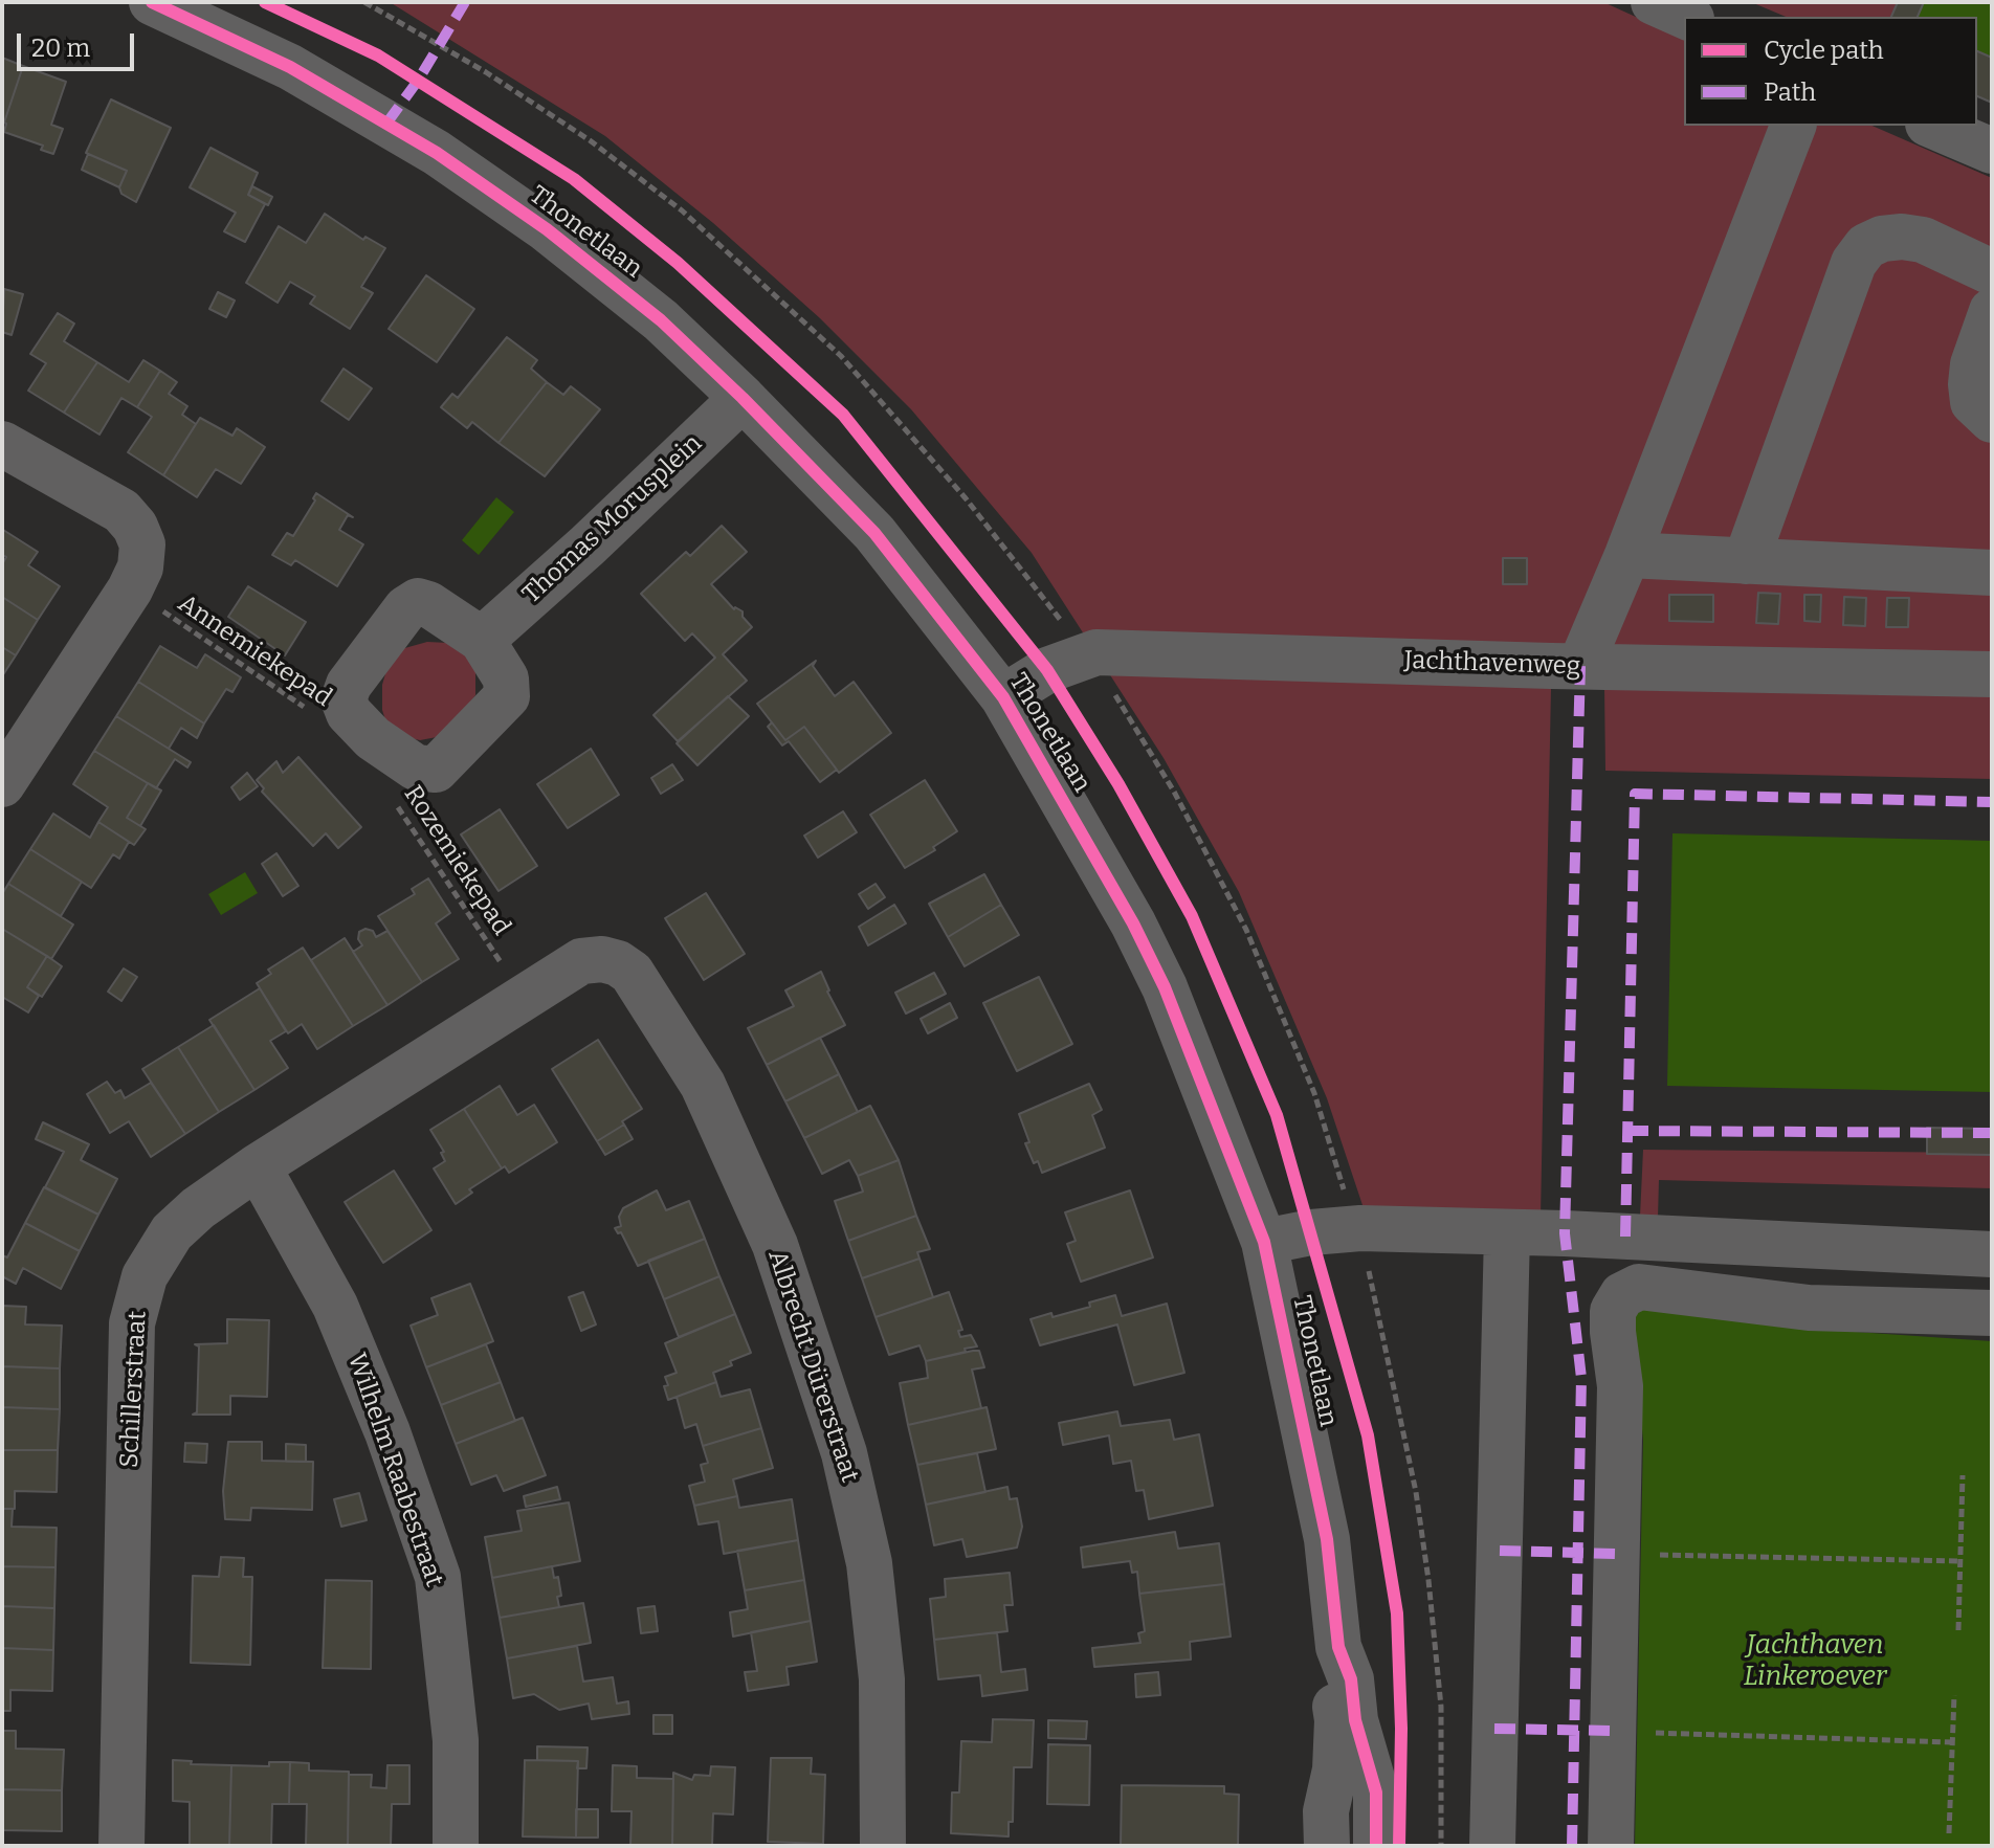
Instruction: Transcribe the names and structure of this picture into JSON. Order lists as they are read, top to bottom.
{
  "streets": {
    "street": [
      "Thonetlaan",
      "Thomas Morusplein",
      "Jachthavenweg",
      "Albrecht Dürerstraat",
      "Schillerstraat",
      "Wilhelm Raabestraat"
    ],
    "path": ["Annemiekepad", "Rozemiekepad"]
  },
  "crossings": [
    ["Thonetlaan", "Thomas Morusplein"],
    ["Thonetlaan", "Jachthavenweg"],
    ["Rozemiekepad", "Schillerstraat"],
    ["Albrecht Dürerstraat", "Schillerstraat"],
    ["Schillerstraat", "Wilhelm Raabestraat"]
  ],
  "water": ["Jachthaven Linkeroever"],
  "legend": ["Cycle path", "Path"],
  "scale_bar": "20 m"
}
